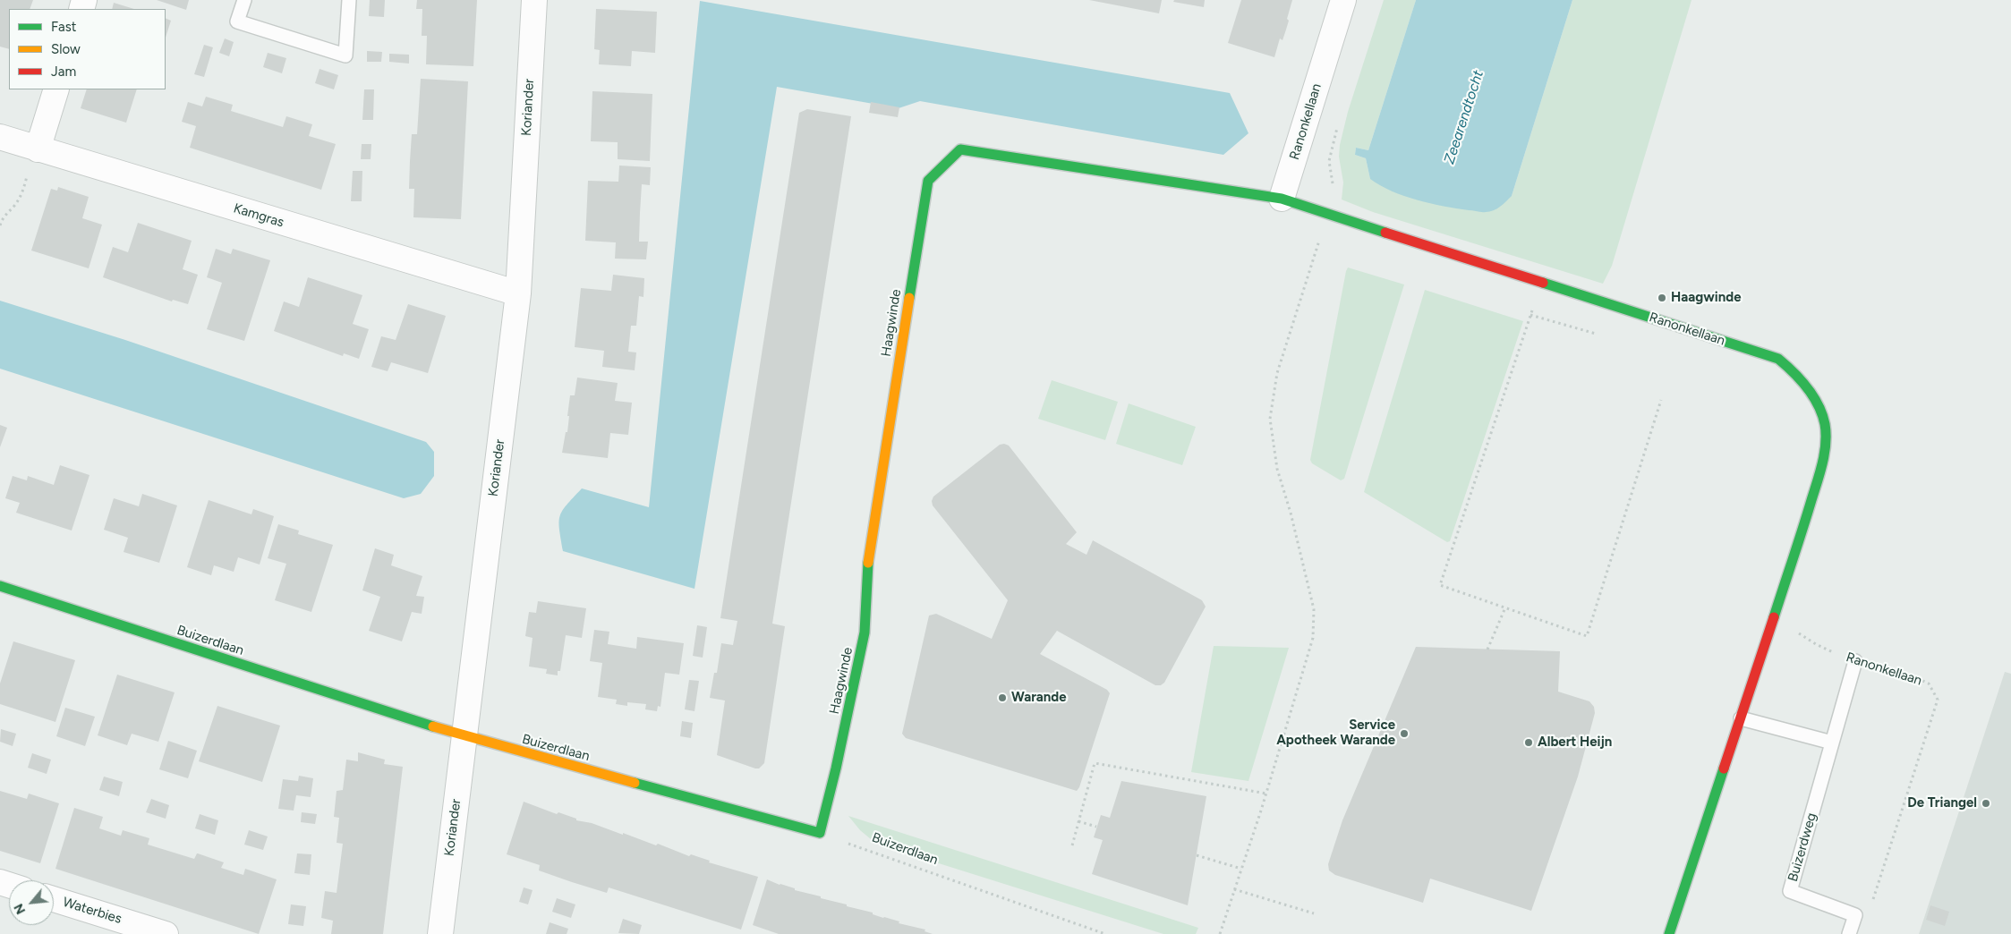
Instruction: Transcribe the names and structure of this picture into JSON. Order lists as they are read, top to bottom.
{
  "streets": {
    "street": [
      "Koriander",
      "Ranonkellaan",
      "Kamgras",
      "Haagwinde",
      "Buizerdlaan",
      "Waterbies"
    ],
    "lane": ["Buizerdweg"]
  },
  "crossings": [
    ["Koriander", "Kamgras"],
    ["Koriander", "Buizerdlaan"],
    ["Ranonkellaan", "Haagwinde"],
    ["Ranonkellaan", "Buizerdweg"],
    ["Haagwinde", "Buizerdlaan"]
  ],
  "water": ["Zeearendtocht"],
  "places": [
    "Haagwinde",
    "Warande",
    "Service Apotheek Warande",
    "Albert Heijn",
    "De Triangel"
  ],
  "legend": ["Fast", "Slow", "Jam"],
  "north": "bottom left"
}
